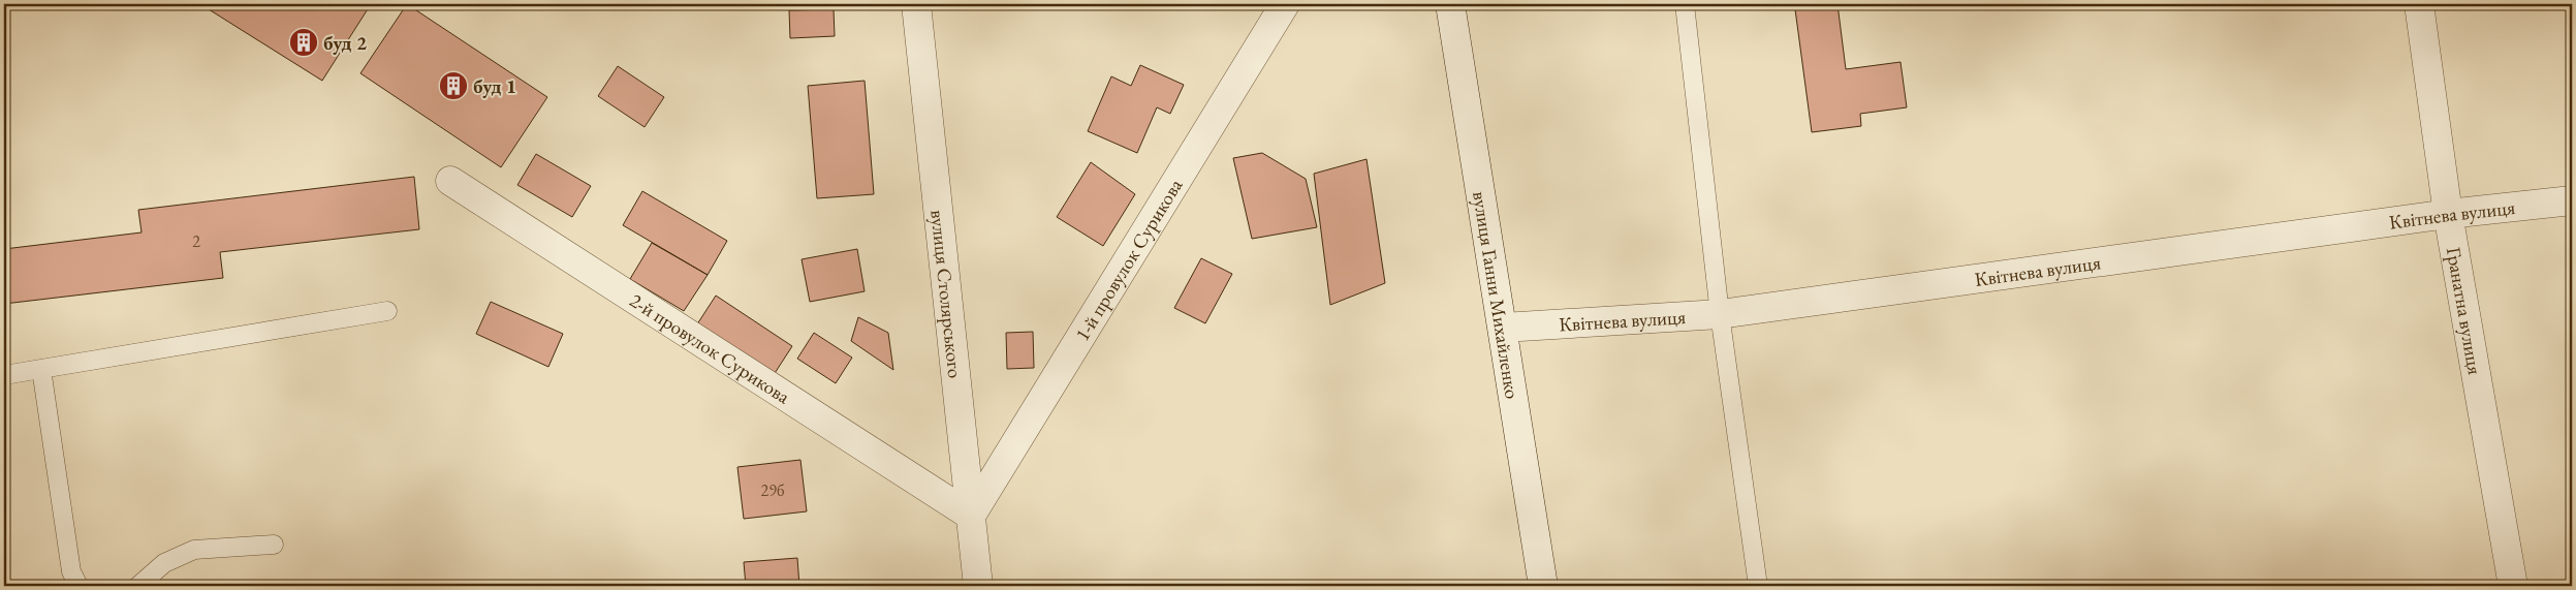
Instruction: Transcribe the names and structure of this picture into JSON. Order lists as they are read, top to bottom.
{
  "streets": {
    "street": [
      "Квітнева вулиця",
      "1-й провулок Сурикова",
      "вулиця Ганни Михайленко",
      "вулиця Столярського",
      "Гранатна вулиця",
      "2-й провулок Сурикова"
    ]
  },
  "crossings": [
    ["Квітнева вулиця", "вулиця Ганни Михайленко"],
    ["Квітнева вулиця", "Гранатна вулиця"],
    ["1-й провулок Сурикова", "вулиця Столярського"],
    ["1-й провулок Сурикова", "2-й провулок Сурикова"],
    ["вулиця Столярського", "2-й провулок Сурикова"]
  ],
  "places": {
    "building": ["буд 2", "буд 1"]
  },
  "house_numbers": ["2", "29б"]
}
